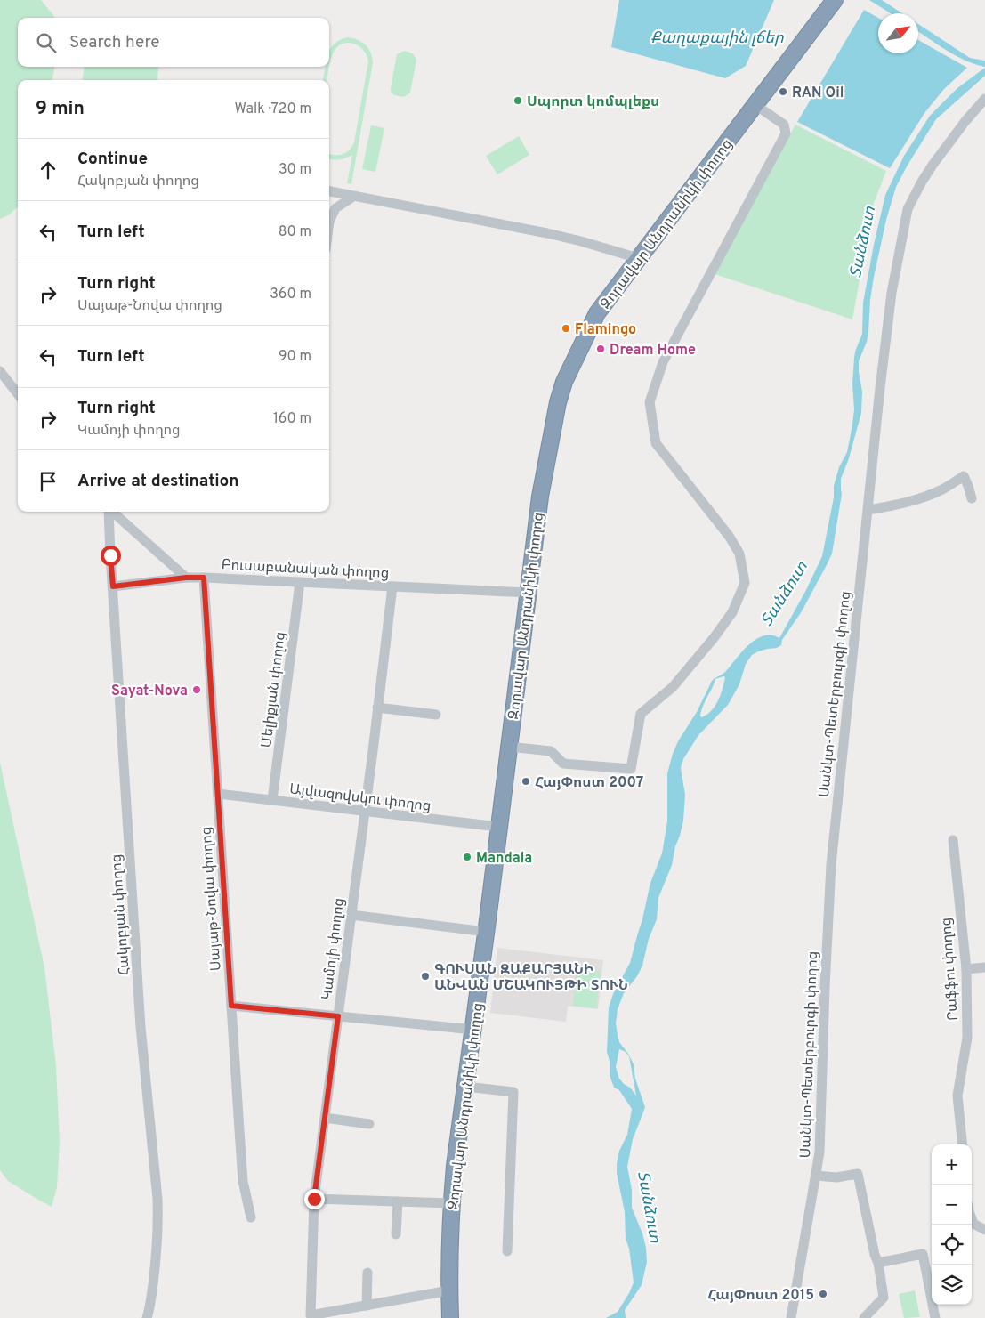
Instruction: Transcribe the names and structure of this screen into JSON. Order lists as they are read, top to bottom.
{
  "streets": {
    "highway": ["Զորավար Անդրանիկի փողոց"],
    "street": [
      "Բուսաբանական փողոց",
      "Մելիքյան փողոց",
      "Սանկտ-Պետերբուրգի փողոց",
      "Այվազովսկու փողոց",
      "Սայաթ-Նովա փողոց",
      "Հակոբյան փողոց",
      "Կամոյի փողոց",
      "Րաֆֆու փողոց"
    ]
  },
  "crossings": [
    ["Զորավար Անդրանիկի փողոց", "Բուսաբանական փողոց"],
    ["Զորավար Անդրանիկի փողոց", "Այվազովսկու փողոց"],
    ["Բուսաբանական փողոց", "Մելիքյան փողոց"],
    ["Բուսաբանական փողոց", "Սայաթ-Նովա փողոց"],
    ["Բուսաբանական փողոց", "Հակոբյան փողոց"],
    ["Բուսաբանական փողոց", "Կամոյի փողոց"],
    ["Մելիքյան փողոց", "Այվազովսկու փողոց"],
    ["Այվազովսկու փողոց", "Սայաթ-Նովա փողոց"],
    ["Այվազովսկու փողոց", "Կամոյի փողոց"]
  ],
  "water": ["Քաղաքային լճեր", "Տանձուտ"],
  "places": [
    "RAN Oil",
    "Սպորտ կոմպլեքս",
    "Flamingo",
    "Dream Home",
    "Sayat-Nova",
    "ՀայՓոստ 2007",
    "Mandala",
    "ԳՈՒՍԱՆ ԶԱՔԱՐՅԱՆԻ ԱՆՎԱՆ ՄՇԱԿՈՒՅԹԻ ՏՈՒՆ",
    "ՀայՓոստ 2015"
  ],
  "north": "top right",
  "page": {
    "search": "Search here",
    "heading": ["9 min", "Walk · 720 m"],
    "list": [
      ["Continue", "Հակոբյան փողոց", "30 m"],
      ["Turn left", "80 m"],
      ["Turn right", "Սայաթ-Նովա փողոց", "360 m"],
      ["Turn left", "90 m"],
      ["Turn right", "Կամոյի փողոց", "160 m"],
      "Arrive at destination"
    ],
    "map_buttons": ["+", "−"]
  }
}
